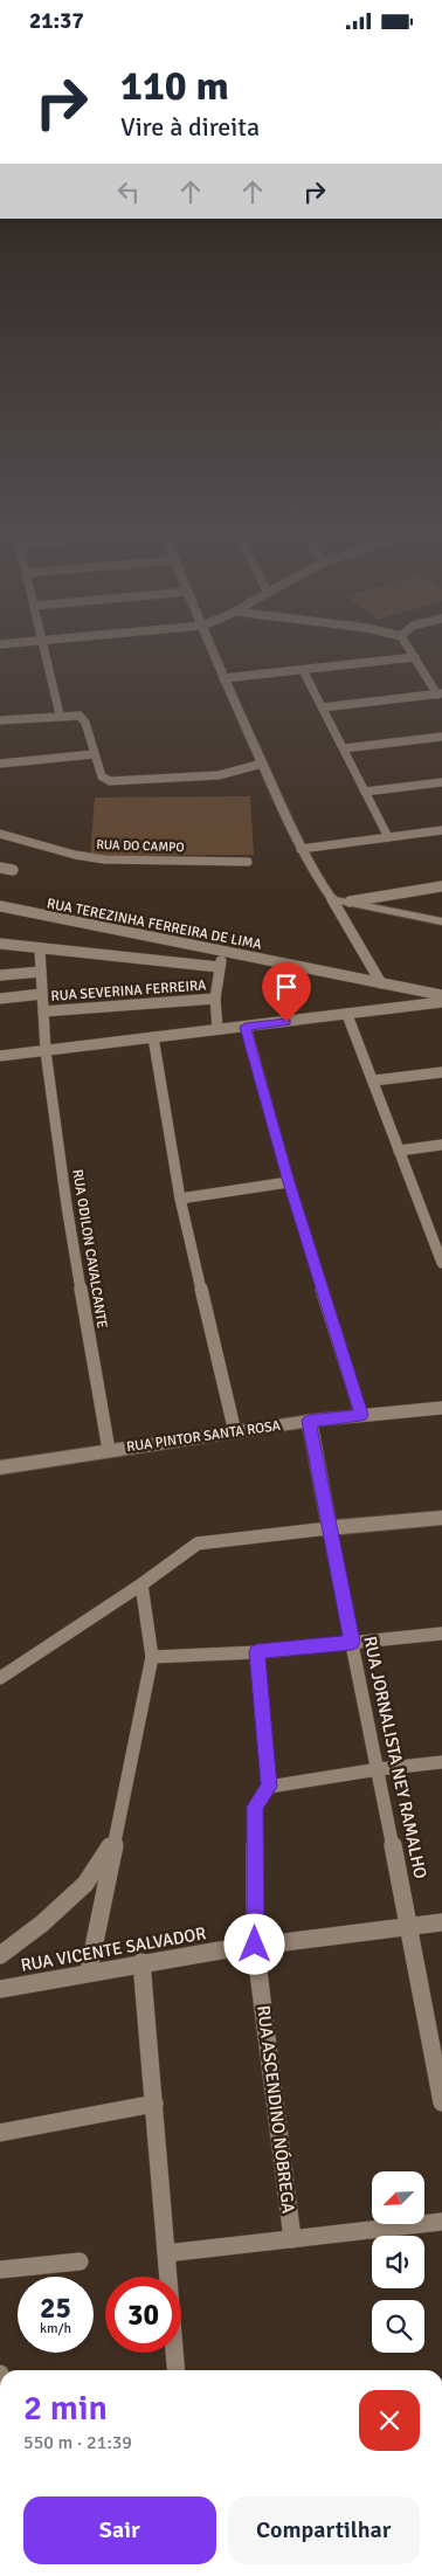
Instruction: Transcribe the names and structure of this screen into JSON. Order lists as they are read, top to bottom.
{
  "streets": {
    "street": [
      "RUA DO CAMPO",
      "RUA TEREZINHA FERREIRA DE LIMA",
      "RUA SEVERINA FERREIRA",
      "RUA ODILON CAVALCANTE",
      "RUA PINTOR SANTA ROSA",
      "RUA JORNALISTA NEY RAMALHO",
      "RUA VICENTE SALVADOR",
      "RUA ASCENDINO NÓBREGA"
    ]
  },
  "crossings": [
    ["RUA TEREZINHA FERREIRA DE LIMA", "RUA ODILON CAVALCANTE"],
    ["RUA SEVERINA FERREIRA", "RUA ODILON CAVALCANTE"],
    ["RUA ODILON CAVALCANTE", "RUA PINTOR SANTA ROSA"],
    ["RUA PINTOR SANTA ROSA", "RUA JORNALISTA NEY RAMALHO"],
    ["RUA JORNALISTA NEY RAMALHO", "RUA VICENTE SALVADOR"],
    ["RUA VICENTE SALVADOR", "RUA ASCENDINO NÓBREGA"]
  ],
  "north": "bottom left",
  "page": {
    "status": "21:37",
    "turn": ["110 m", "Vire à direita"],
    "speed": "25 km/h",
    "limit": "30",
    "heading": ["2 min", "550 m · 21:39"],
    "buttons": ["Sair", "Compartilhar"]
  }
}
